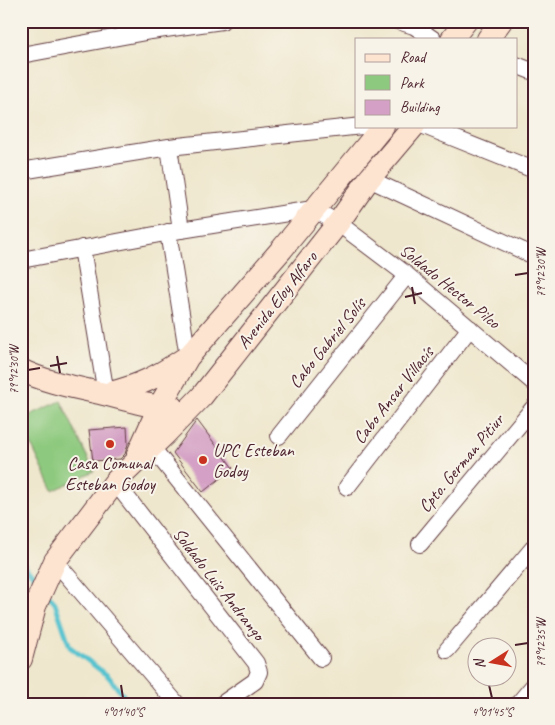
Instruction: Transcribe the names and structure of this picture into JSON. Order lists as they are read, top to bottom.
{
  "streets": {
    "street": [
      "Soldado Hector Pilco",
      "Avenida Eloy Alfaro",
      "Cabo Gabriel Solís",
      "Cabo Ansar Villacís",
      "Cpto. German Pitiur",
      "Soldado Luis Andrango"
    ]
  },
  "crossings": [
    ["Soldado Hector Pilco", "Avenida Eloy Alfaro"],
    ["Soldado Hector Pilco", "Cabo Gabriel Solís"],
    ["Soldado Hector Pilco", "Cabo Ansar Villacís"],
    ["Avenida Eloy Alfaro", "Soldado Luis Andrango"]
  ],
  "places": ["Casa Comunal Esteban Godoy", "UPC Esteban Godoy"],
  "legend": ["Road", "Park", "Building"],
  "north": "left",
  "coordinates": [
    "79°12'30\"W",
    "79°12'35\"W",
    "4°01'40\"S",
    "4°01'45\"S"
  ]
}
